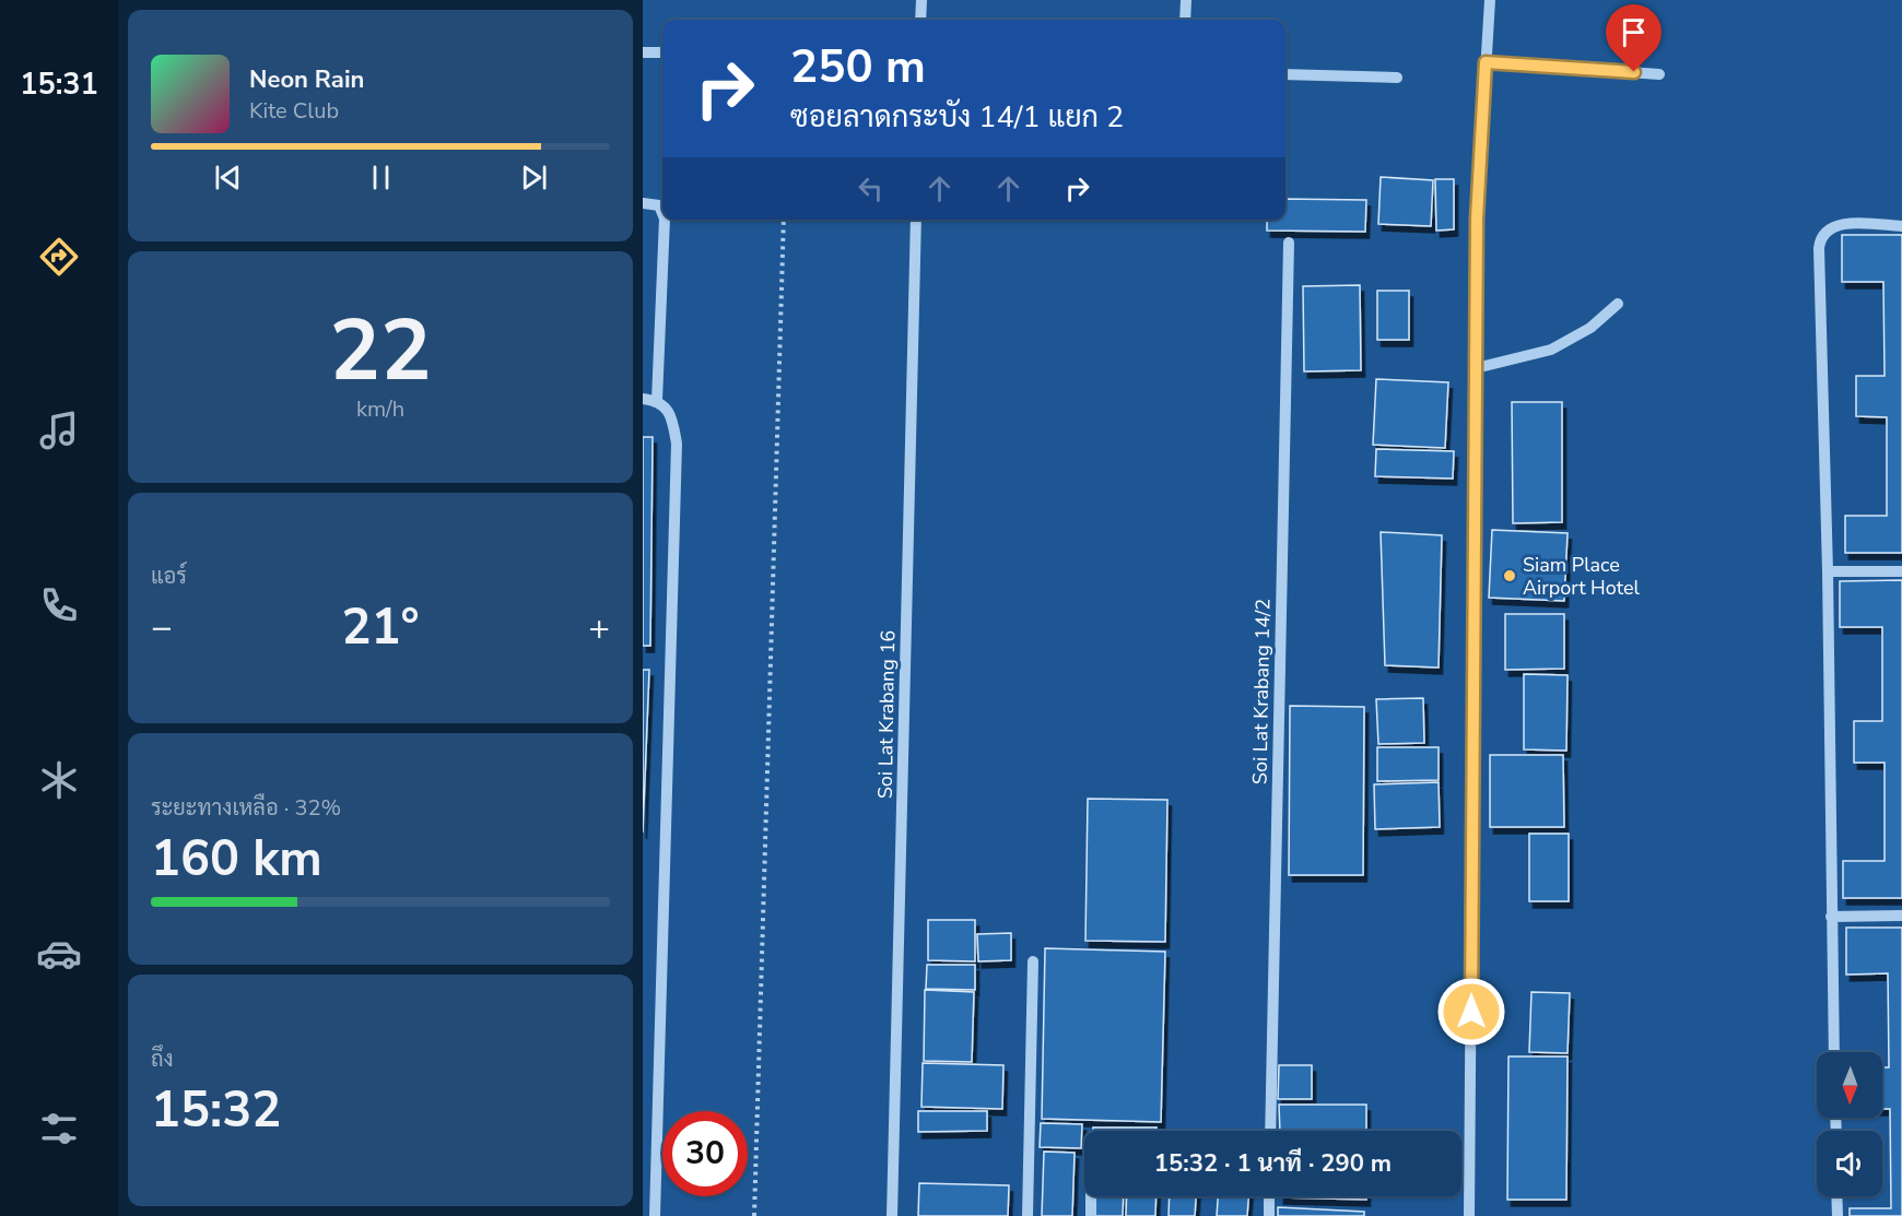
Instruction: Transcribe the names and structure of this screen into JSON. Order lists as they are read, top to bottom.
{
  "streets": {
    "street": ["Soi Lat Krabang 14/2", "Soi Lat Krabang 16"]
  },
  "places": ["Siam Place Airport Hotel"],
  "north": "bottom",
  "page": {
    "tabs": "15:31",
    "turn": ["250 m", "ซอยลาดกระบัง 14/1 แยก 2"],
    "song": ["Neon Rain", "Kite Club"],
    "tile": [
      ["22", "km/h"],
      "แอร์",
      ["ระยะทางเหลือ · 32%", "160 km"],
      ["ถึง", "15:32"]
    ],
    "heat": ["−", "21°", "+"],
    "limit": "30",
    "trip": "15:32 · 1 นาที · 290 m"
  }
}
